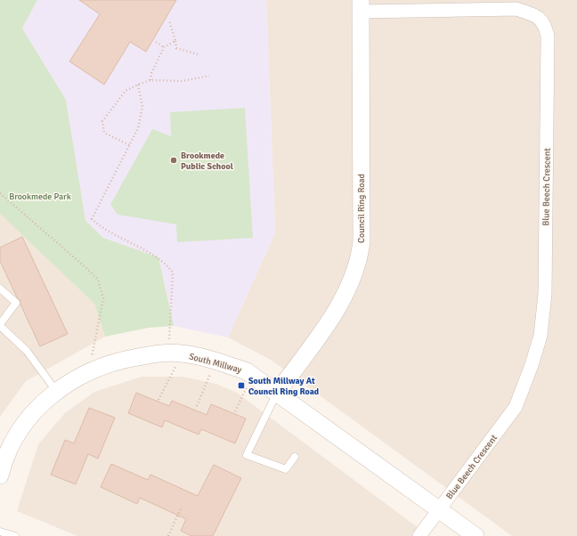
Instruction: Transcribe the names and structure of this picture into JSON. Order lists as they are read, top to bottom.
{
  "streets": {
    "street": ["Blue Beech Crescent", "Council Ring Road", "South Millway"]
  },
  "crossings": [
    ["Blue Beech Crescent", "Council Ring Road"],
    ["Blue Beech Crescent", "South Millway"],
    ["Council Ring Road", "South Millway"]
  ],
  "parks": ["Brookmede Park"],
  "places": {
    "other": ["Brookmede Public School"],
    "transit": ["South Millway At Council Ring Road"]
  }
}
